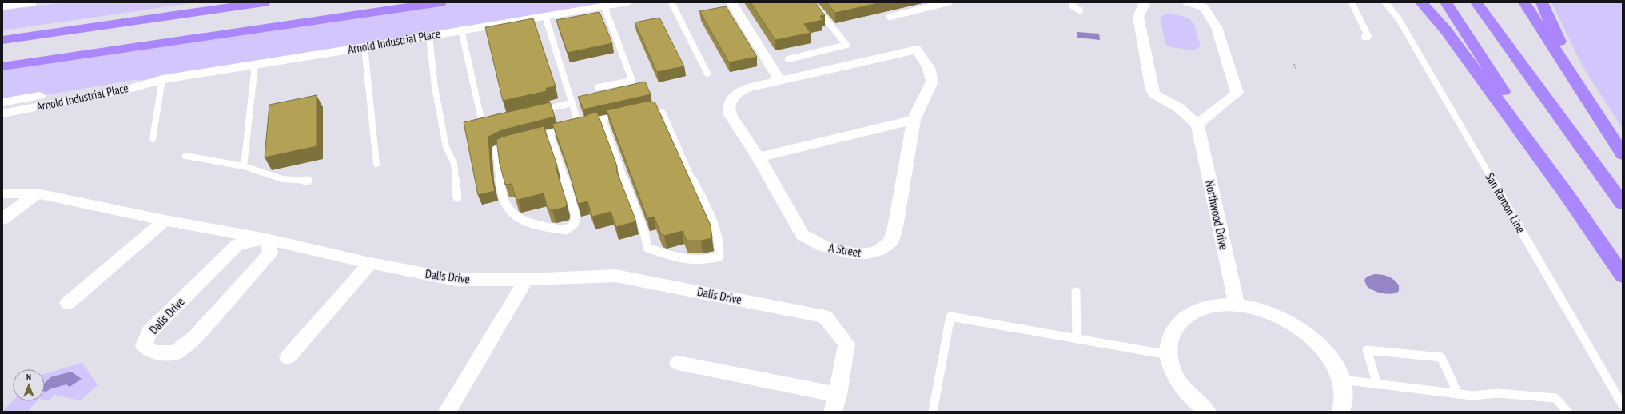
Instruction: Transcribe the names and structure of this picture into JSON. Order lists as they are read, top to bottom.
{
  "streets": {
    "street": [
      "Arnold Industrial Place",
      "Northwood Drive",
      "A Street",
      "Dalis Drive"
    ],
    "lane": ["San Ramon Line"]
  },
  "north": "top"
}
